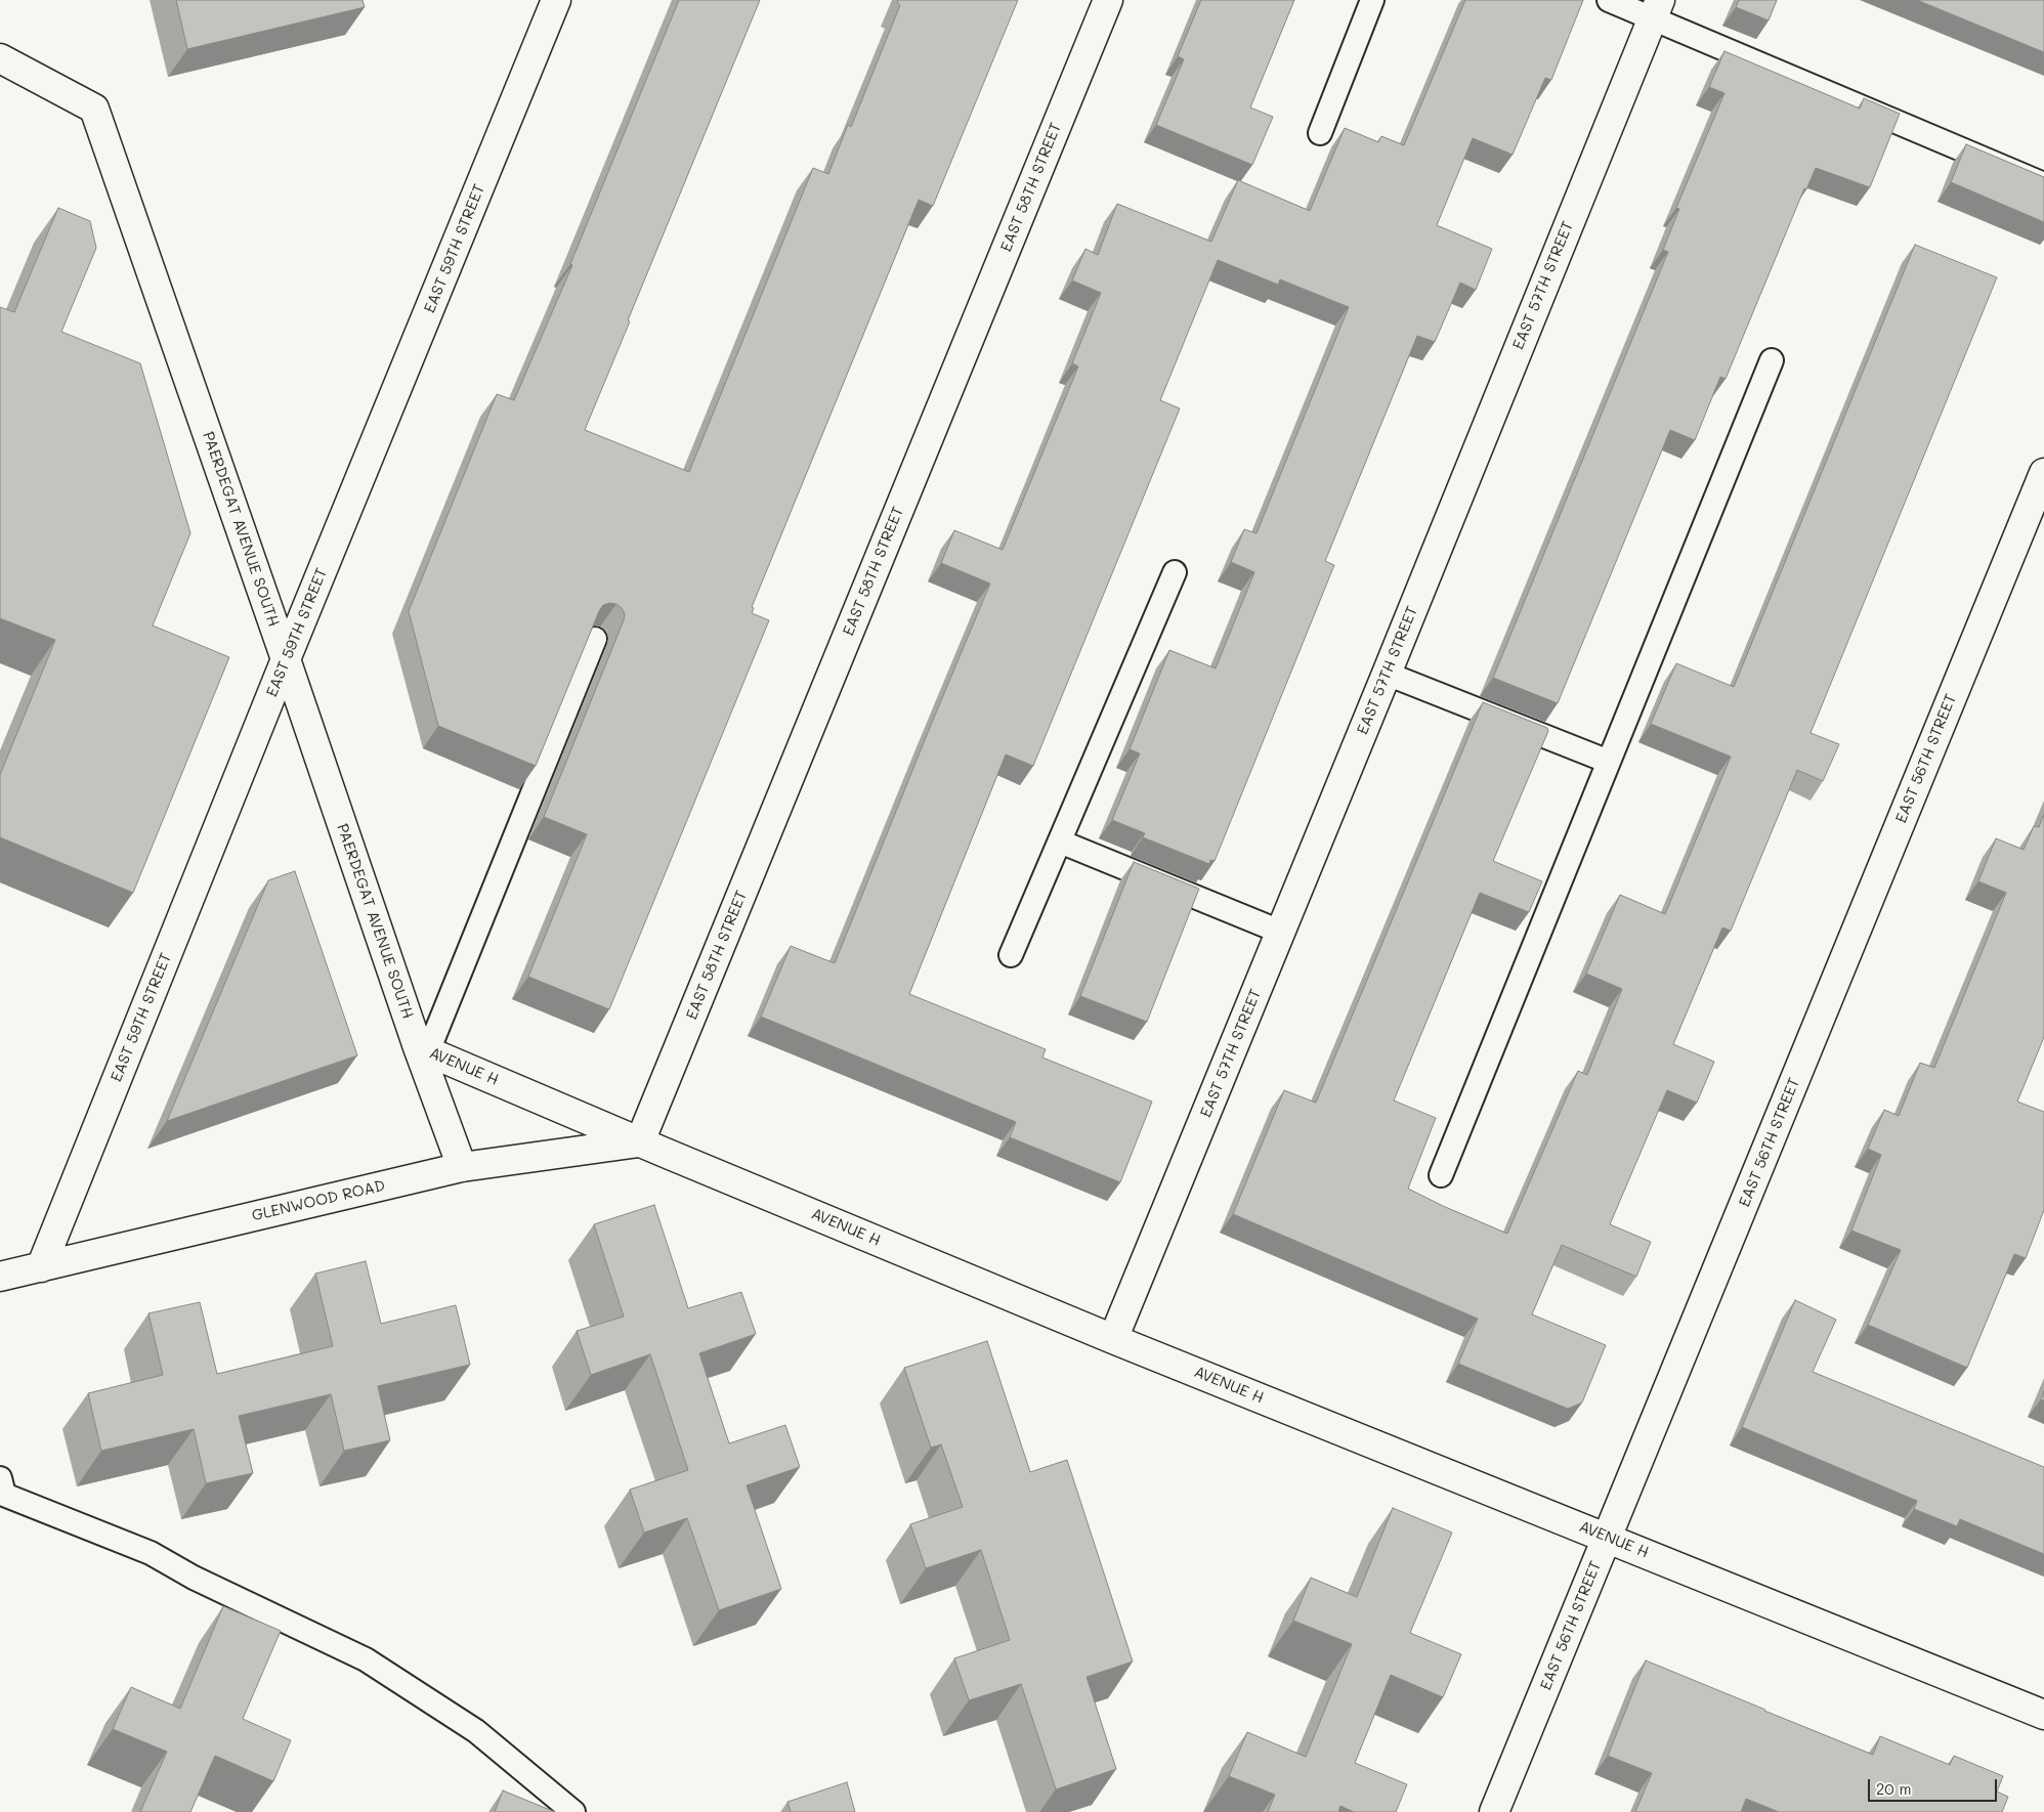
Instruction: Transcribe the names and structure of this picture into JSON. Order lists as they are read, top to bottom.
{
  "streets": {
    "street": [
      "EAST 58TH STREET",
      "EAST 59TH STREET",
      "EAST 57TH STREET",
      "PAERDEGAT AVENUE SOUTH",
      "EAST 56TH STREET",
      "AVENUE H",
      "GLENWOOD ROAD"
    ]
  },
  "crossings": [
    ["EAST 58TH STREET", "AVENUE H"],
    ["EAST 58TH STREET", "GLENWOOD ROAD"],
    ["EAST 59TH STREET", "PAERDEGAT AVENUE SOUTH"],
    ["EAST 59TH STREET", "GLENWOOD ROAD"],
    ["EAST 57TH STREET", "AVENUE H"],
    ["PAERDEGAT AVENUE SOUTH", "AVENUE H"],
    ["PAERDEGAT AVENUE SOUTH", "GLENWOOD ROAD"],
    ["EAST 56TH STREET", "AVENUE H"],
    ["AVENUE H", "GLENWOOD ROAD"]
  ],
  "scale_bar": "20 m"
}
